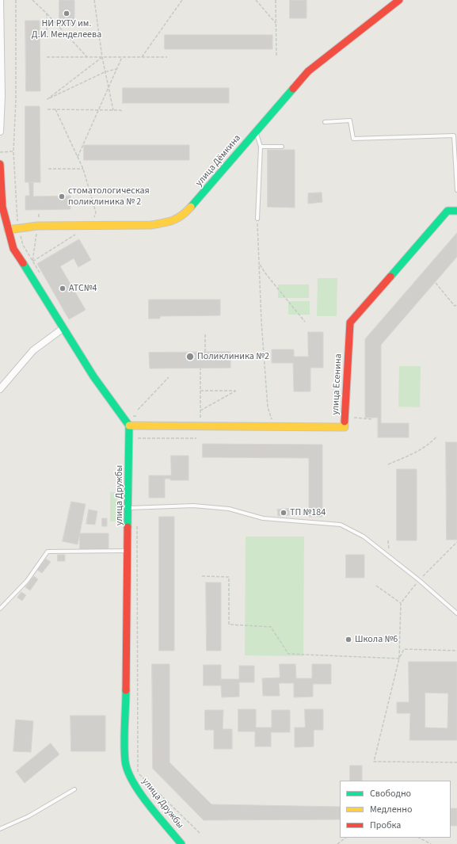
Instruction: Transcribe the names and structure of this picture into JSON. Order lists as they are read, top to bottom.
{
  "streets": {
    "street": ["улица Дёмкина", "улица Есенина", "улица Дружбы"]
  },
  "crossings": [
    ["улица Есенина", "улица Дружбы"]
  ],
  "places": [
    "НИ РХТУ им. Д.И. Менделеева",
    "стоматологическая поликлиника № 2",
    "АТС№4",
    "Поликлиника №2",
    "ТП №184",
    "Школа №6"
  ],
  "legend": ["Свободно", "Медленно", "Пробка"]
}
